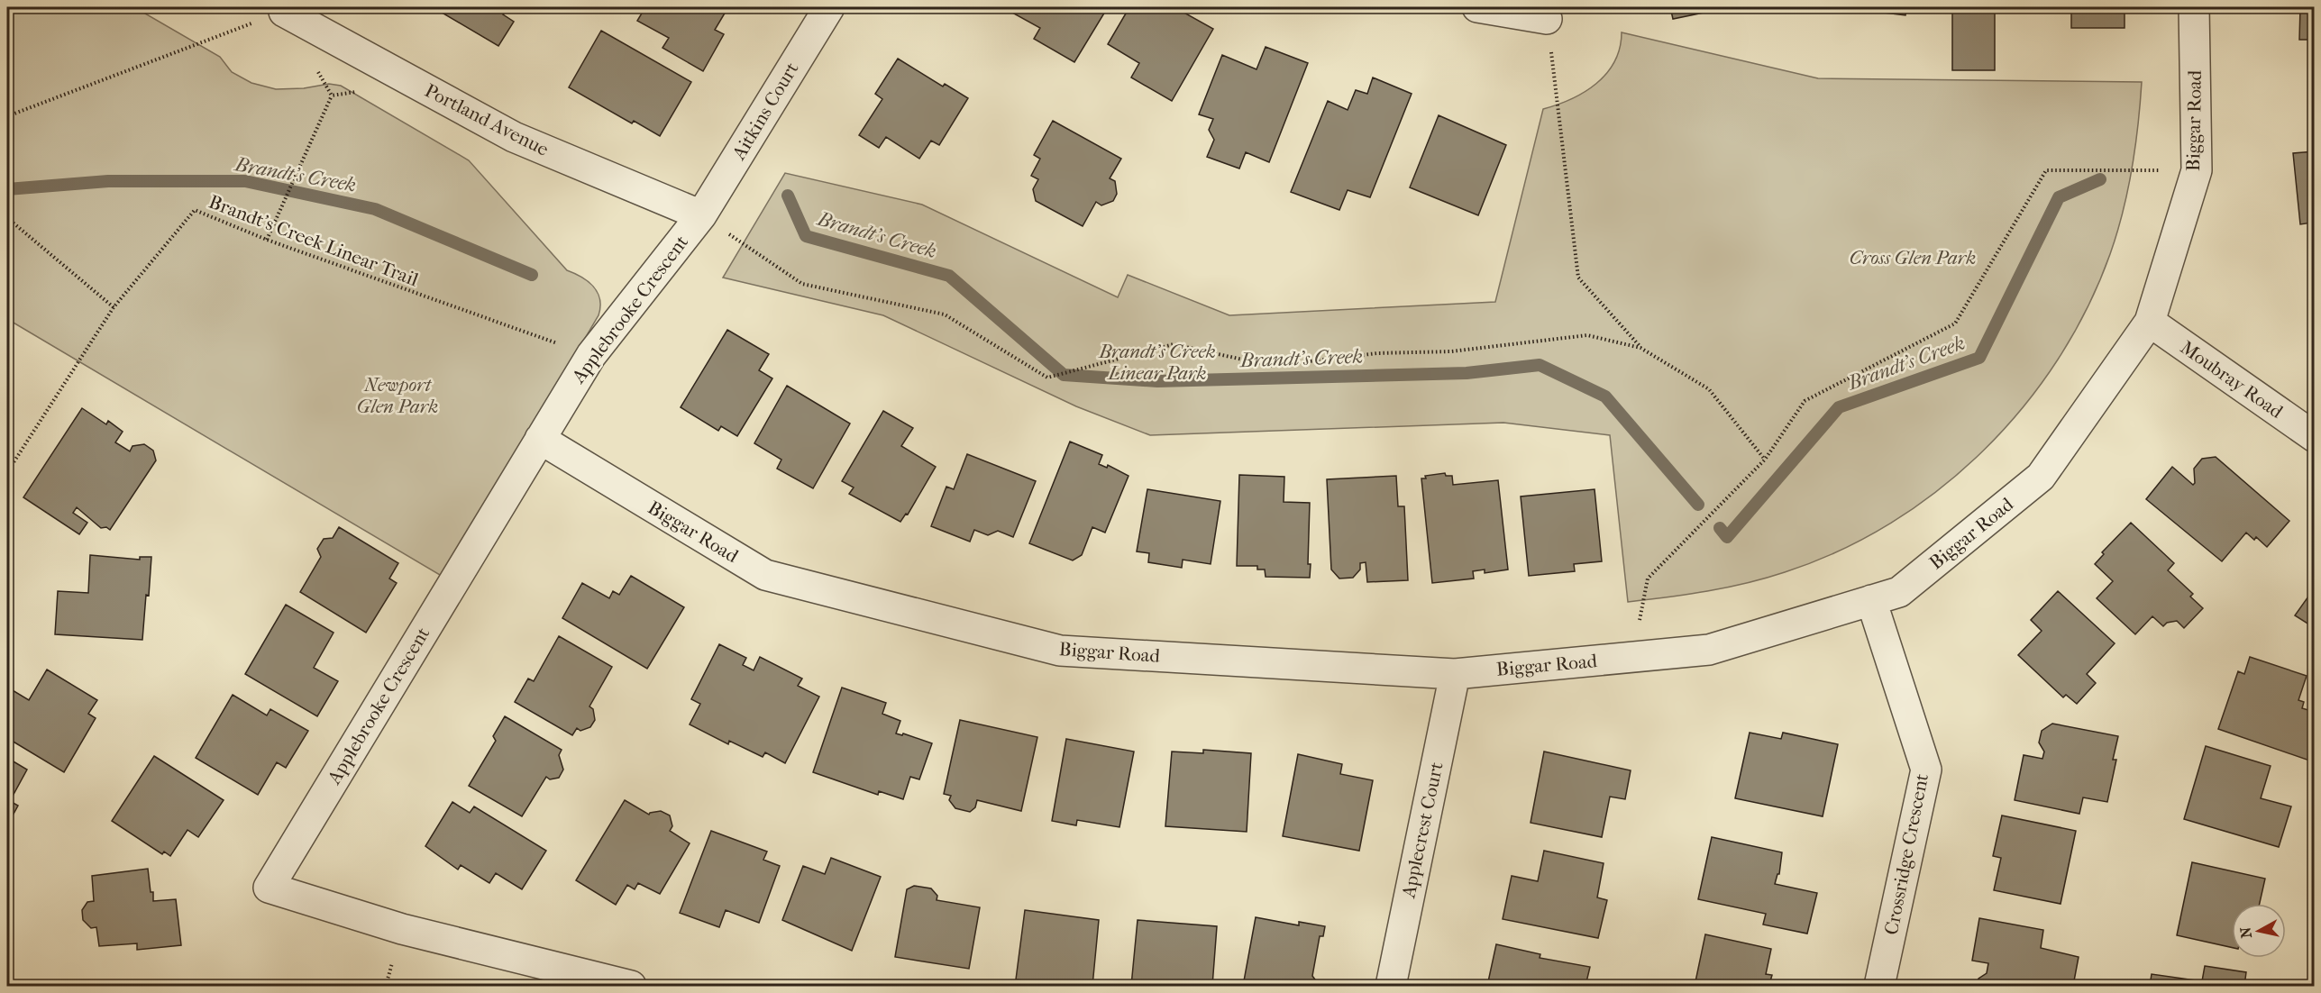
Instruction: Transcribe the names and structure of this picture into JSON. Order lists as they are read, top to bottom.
{
  "streets": {
    "street": [
      "Aitkins Court",
      "Portland Avenue",
      "Biggar Road",
      "Applebrooke Crescent",
      "Moubray Road",
      "Applecrest Court",
      "Crossridge Crescent"
    ],
    "path": ["Brandt's Creek Linear Trail"]
  },
  "crossings": [
    ["Aitkins Court", "Portland Avenue"],
    ["Aitkins Court", "Applebrooke Crescent"],
    ["Portland Avenue", "Applebrooke Crescent"],
    ["Biggar Road", "Applebrooke Crescent"],
    ["Biggar Road", "Moubray Road"],
    ["Biggar Road", "Applecrest Court"],
    ["Biggar Road", "Crossridge Crescent"],
    ["Brandt's Creek Linear Trail", "Applebrooke Crescent"]
  ],
  "water": ["Brandt's Creek"],
  "parks": ["Cross Glen Park", "Brandt's Creek Linear Park", "Newport Glen Park"],
  "north": "left"
}
